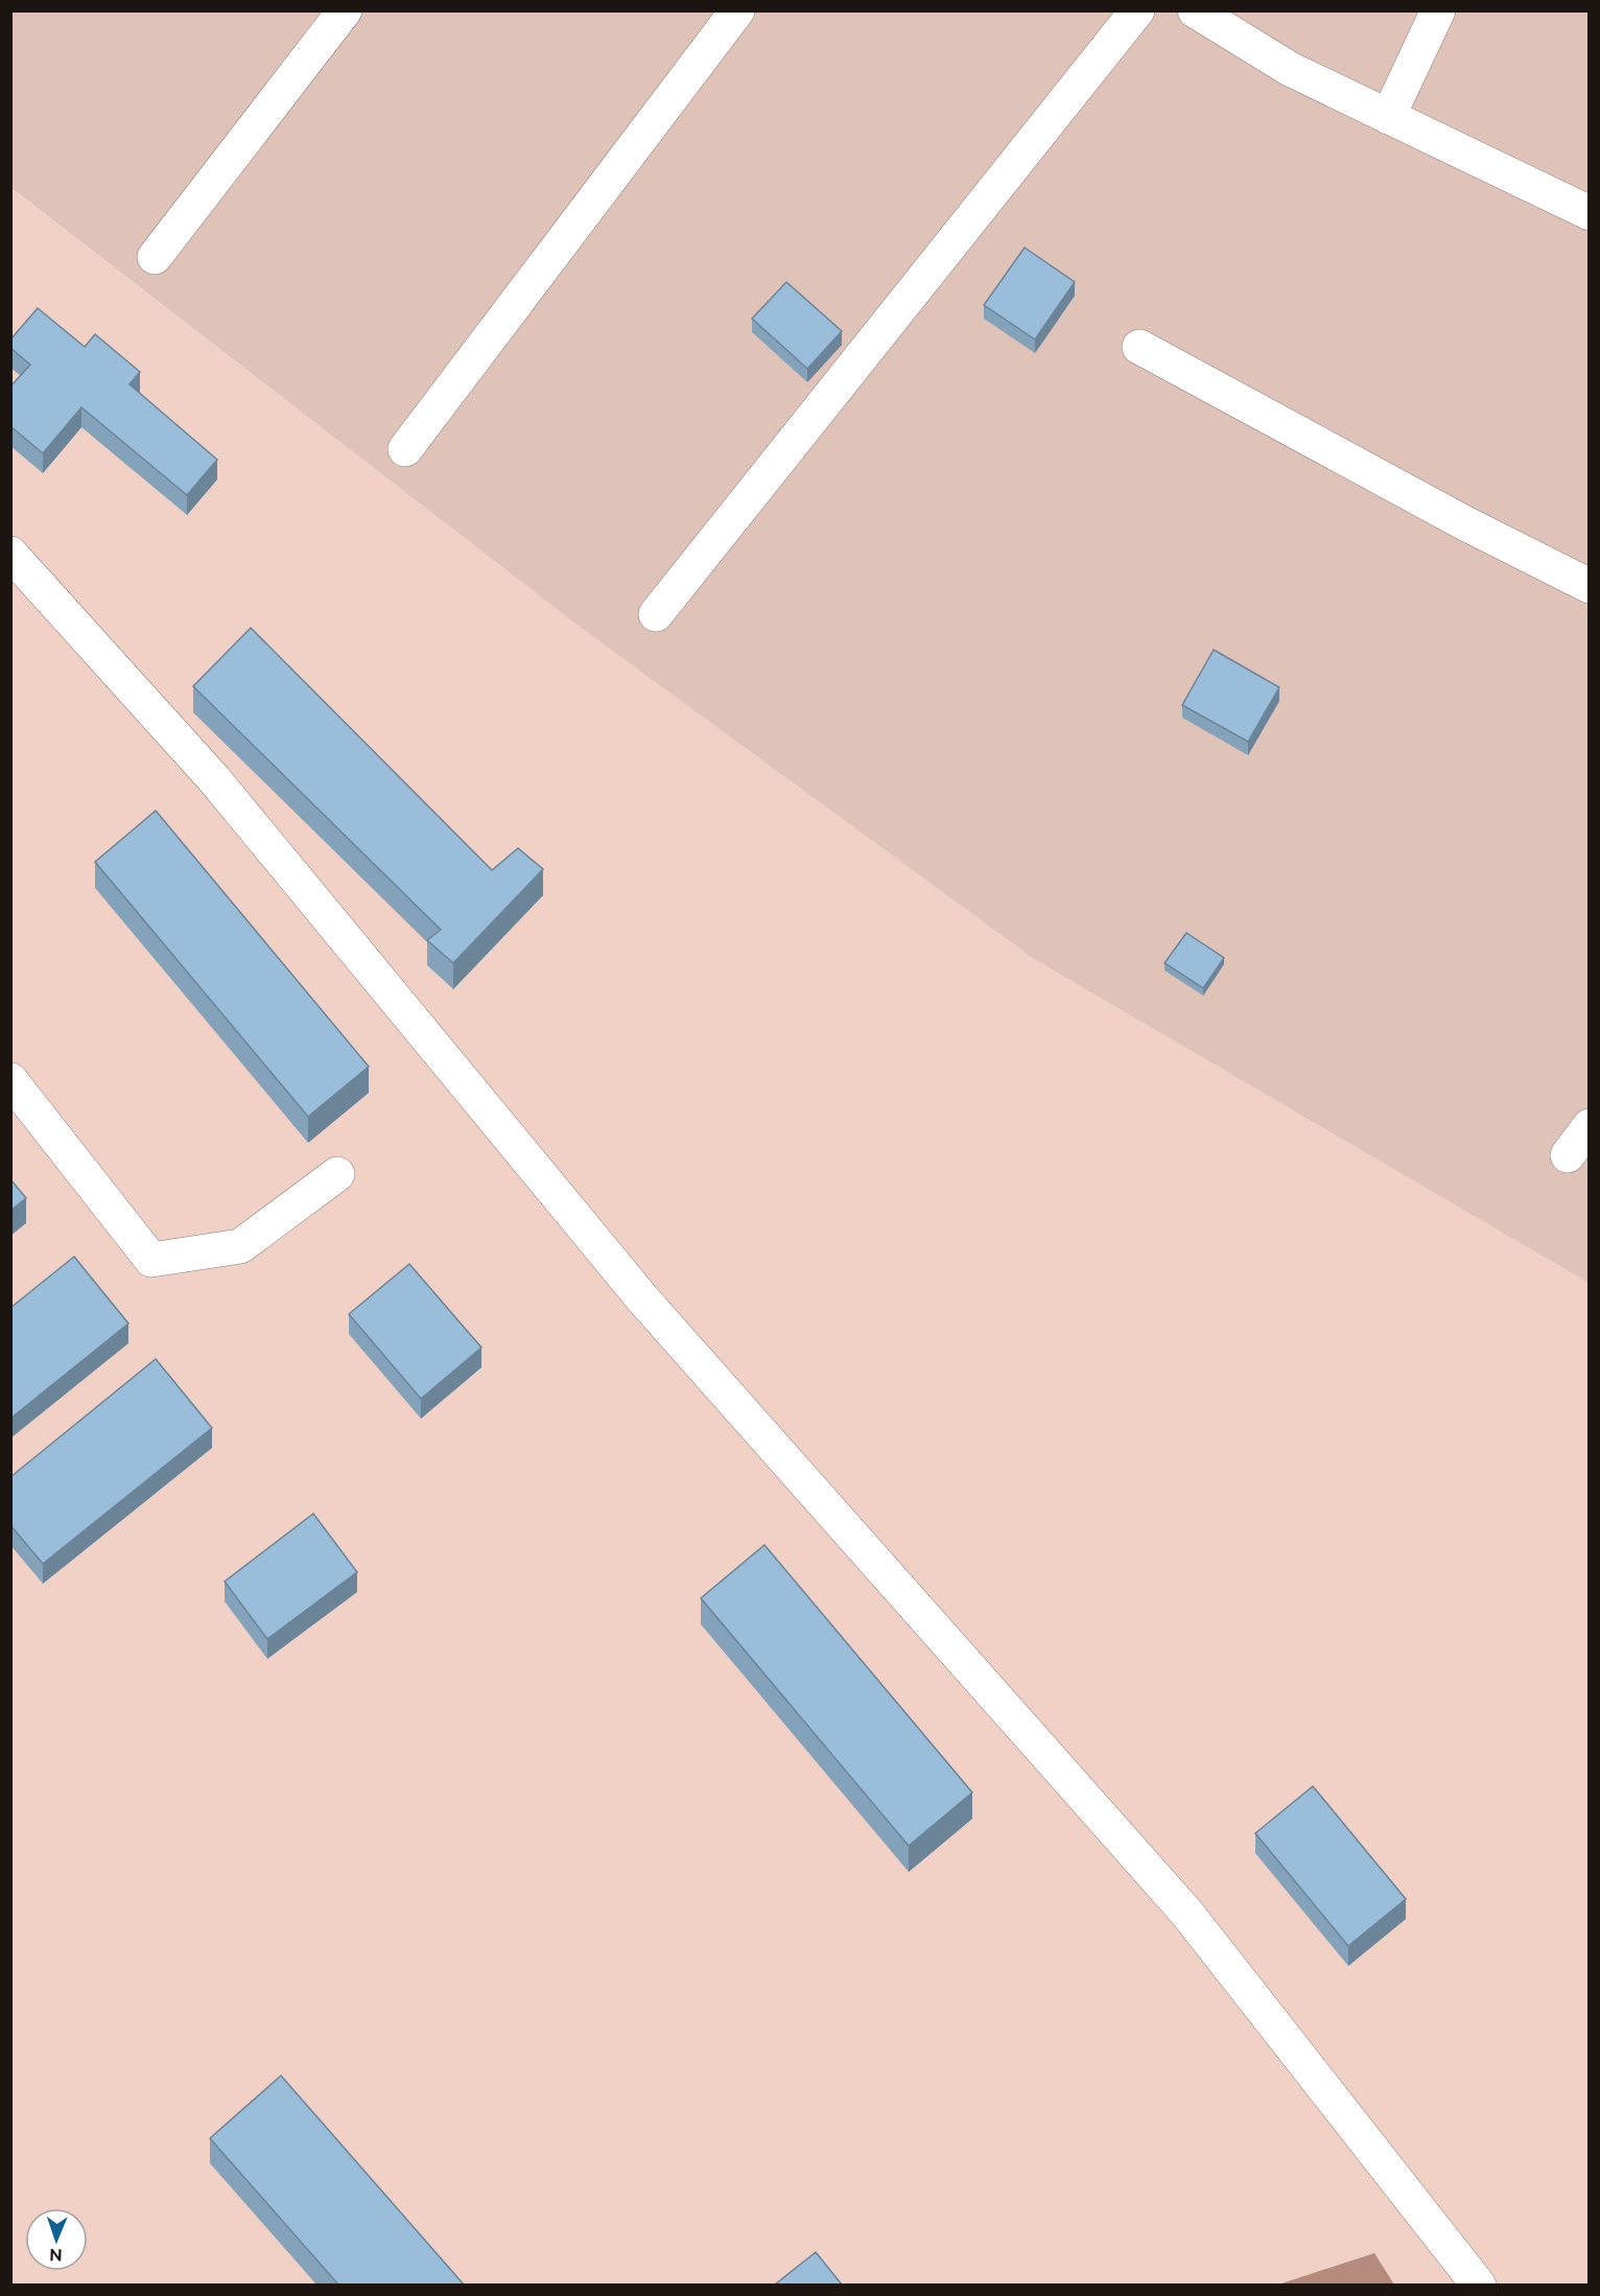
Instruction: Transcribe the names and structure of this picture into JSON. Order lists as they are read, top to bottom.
{
  "north": "bottom"
}
